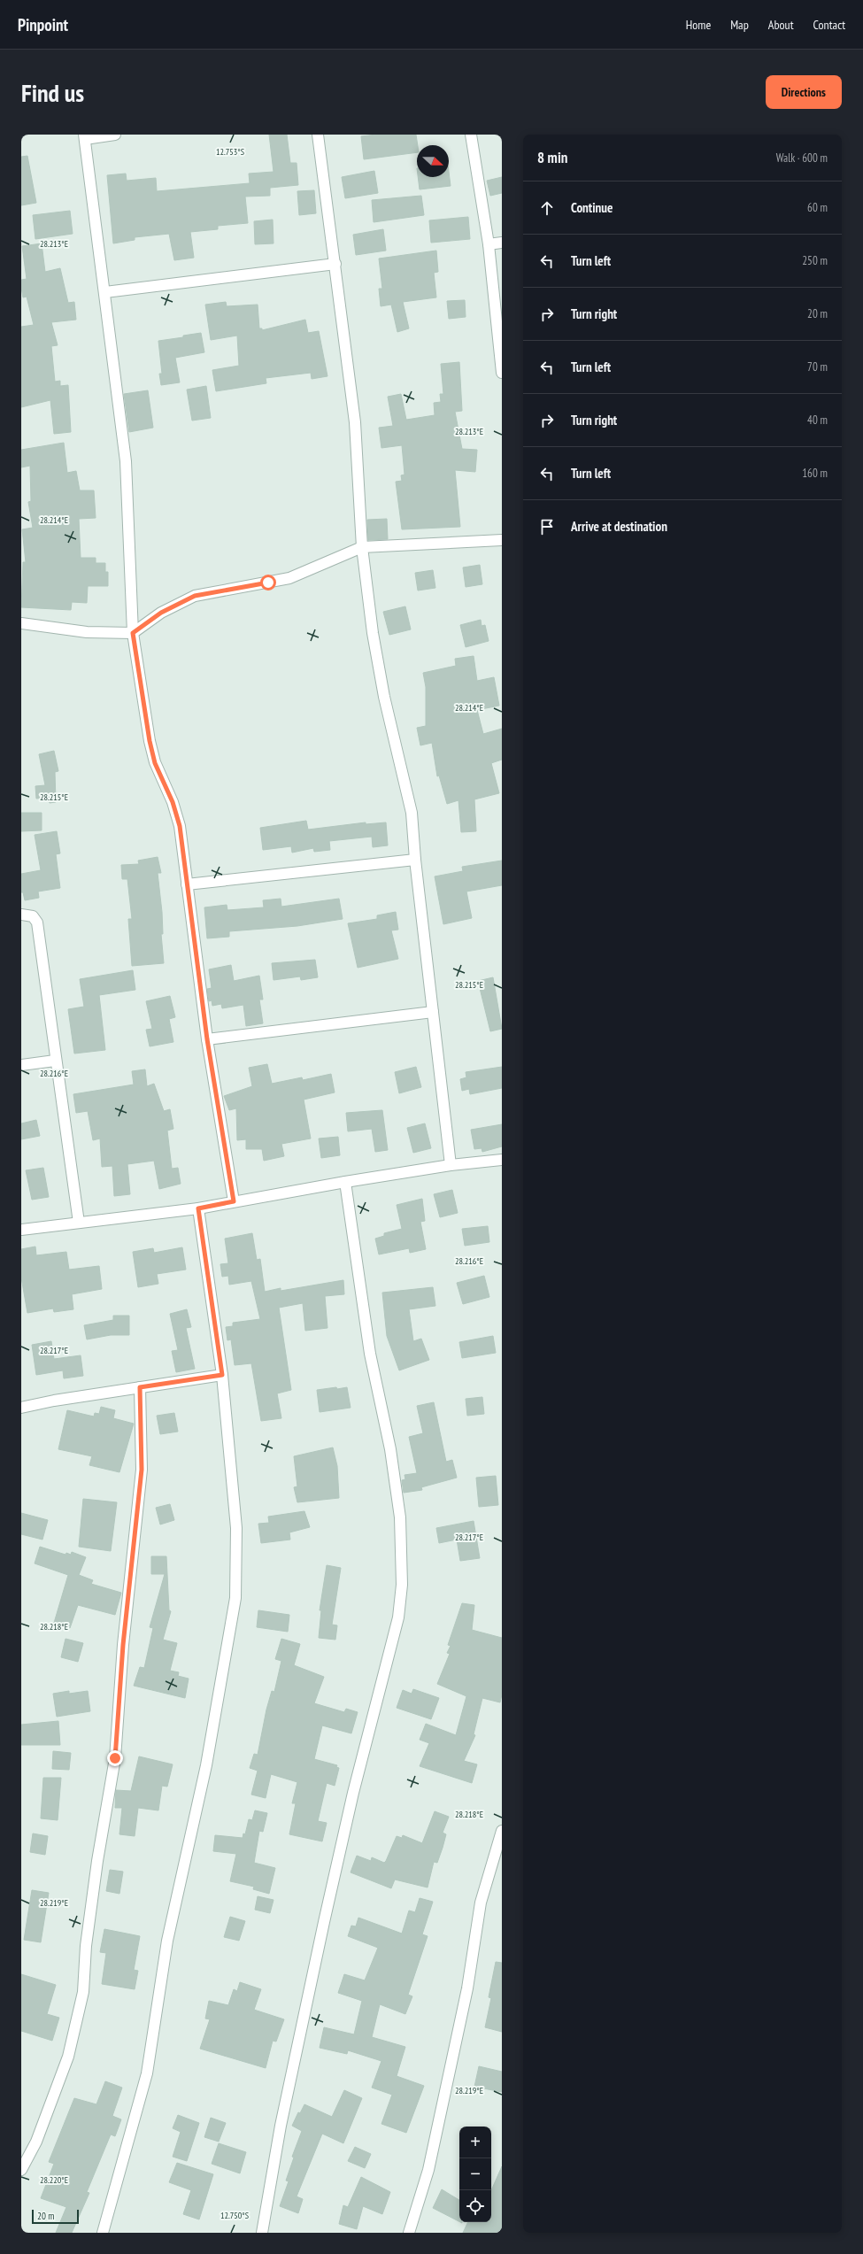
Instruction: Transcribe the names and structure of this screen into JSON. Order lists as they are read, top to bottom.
{
  "scale_bar": "20 m",
  "north": "right",
  "page": {
    "header": "Pinpoint",
    "nav": [
      "Home",
      "Map",
      "About",
      "Contact"
    ],
    "buttons": "Directions",
    "title": "Find us",
    "heading": ["8 min", "Walk · 600 m"],
    "list": [
      ["Continue", "60 m"],
      ["Turn left", "250 m"],
      ["Turn right", "20 m"],
      ["Turn left", "70 m"],
      ["Turn right", "40 m"],
      ["Turn left", "160 m"],
      "Arrive at destination"
    ],
    "map_buttons": ["+", "−"],
    "scale": "20 m"
  },
  "coordinates": [
    "12.753°S",
    "28.213°E",
    "28.214°E",
    "28.215°E",
    "28.216°E",
    "28.217°E",
    "28.218°E",
    "28.219°E",
    "28.220°E",
    "12.750°S"
  ]
}
